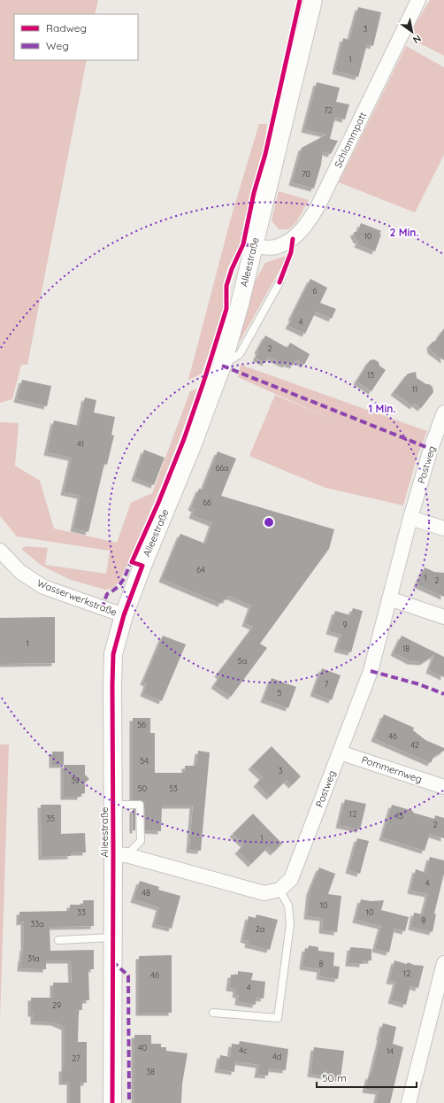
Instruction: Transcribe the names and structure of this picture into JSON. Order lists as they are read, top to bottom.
{
  "streets": {
    "street": [
      "Schlammpatt",
      "Alleestraße",
      "Postweg",
      "Wasserwerkstraße",
      "Pommernweg"
    ]
  },
  "crossings": [
    ["Schlammpatt", "Alleestraße"],
    ["Alleestraße", "Wasserwerkstraße"],
    ["Postweg", "Pommernweg"]
  ],
  "house_numbers": [
    "3",
    "1",
    "72",
    "70",
    "10",
    "6",
    "4",
    "2",
    "13",
    "11",
    "41",
    "66a",
    "66",
    "64",
    "1",
    "2",
    "9",
    "1",
    "18",
    "5a",
    "7",
    "5",
    "56",
    "46",
    "42",
    "54",
    "3",
    "39",
    "50",
    "53",
    "12",
    "13",
    "35",
    "2",
    "1",
    "4",
    "48",
    "10",
    "33",
    "10",
    "8",
    "33a",
    "2a",
    "31a",
    "8",
    "12",
    "46",
    "4",
    "29",
    "40",
    "4c",
    "14",
    "4d",
    "27",
    "38"
  ],
  "legend": ["Radweg", "Weg"],
  "scale_bar": "50 m",
  "north": "bottom right",
  "rings": ["2 Min.", "1 Min."]
}
